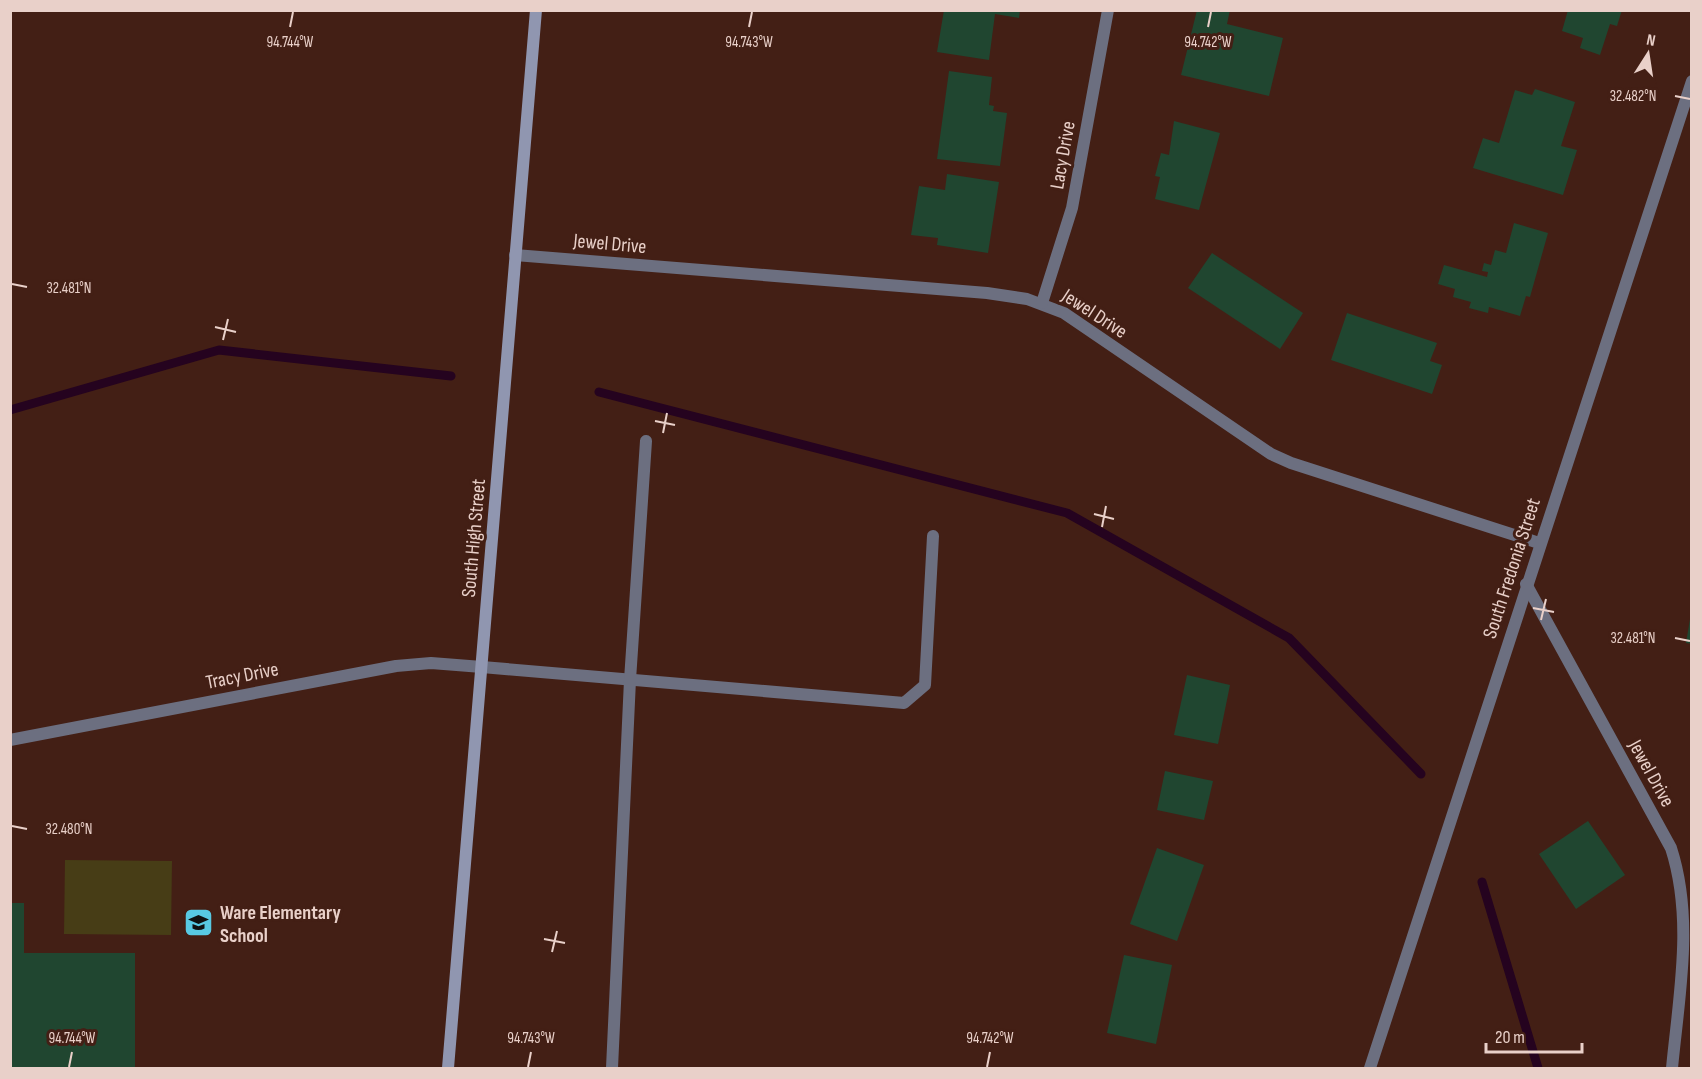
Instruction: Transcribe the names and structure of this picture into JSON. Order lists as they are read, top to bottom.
{
  "streets": {
    "main road": ["South High Street"],
    "street": [
      "Lacy Drive",
      "Jewel Drive",
      "South Fredonia Street",
      "Tracy Drive"
    ]
  },
  "crossings": [
    ["Lacy Drive", "Jewel Drive"],
    ["Jewel Drive", "South High Street"],
    ["Jewel Drive", "South Fredonia Street"],
    ["South High Street", "Tracy Drive"]
  ],
  "places": {
    "school or university": ["Ware Elementary School"]
  },
  "scale_bar": "20 m",
  "north": "top",
  "coordinates": [
    "94.744°W",
    "94.743°W",
    "94.742°W",
    "32.482°N",
    "32.481°N",
    "32.480°N"
  ]
}
